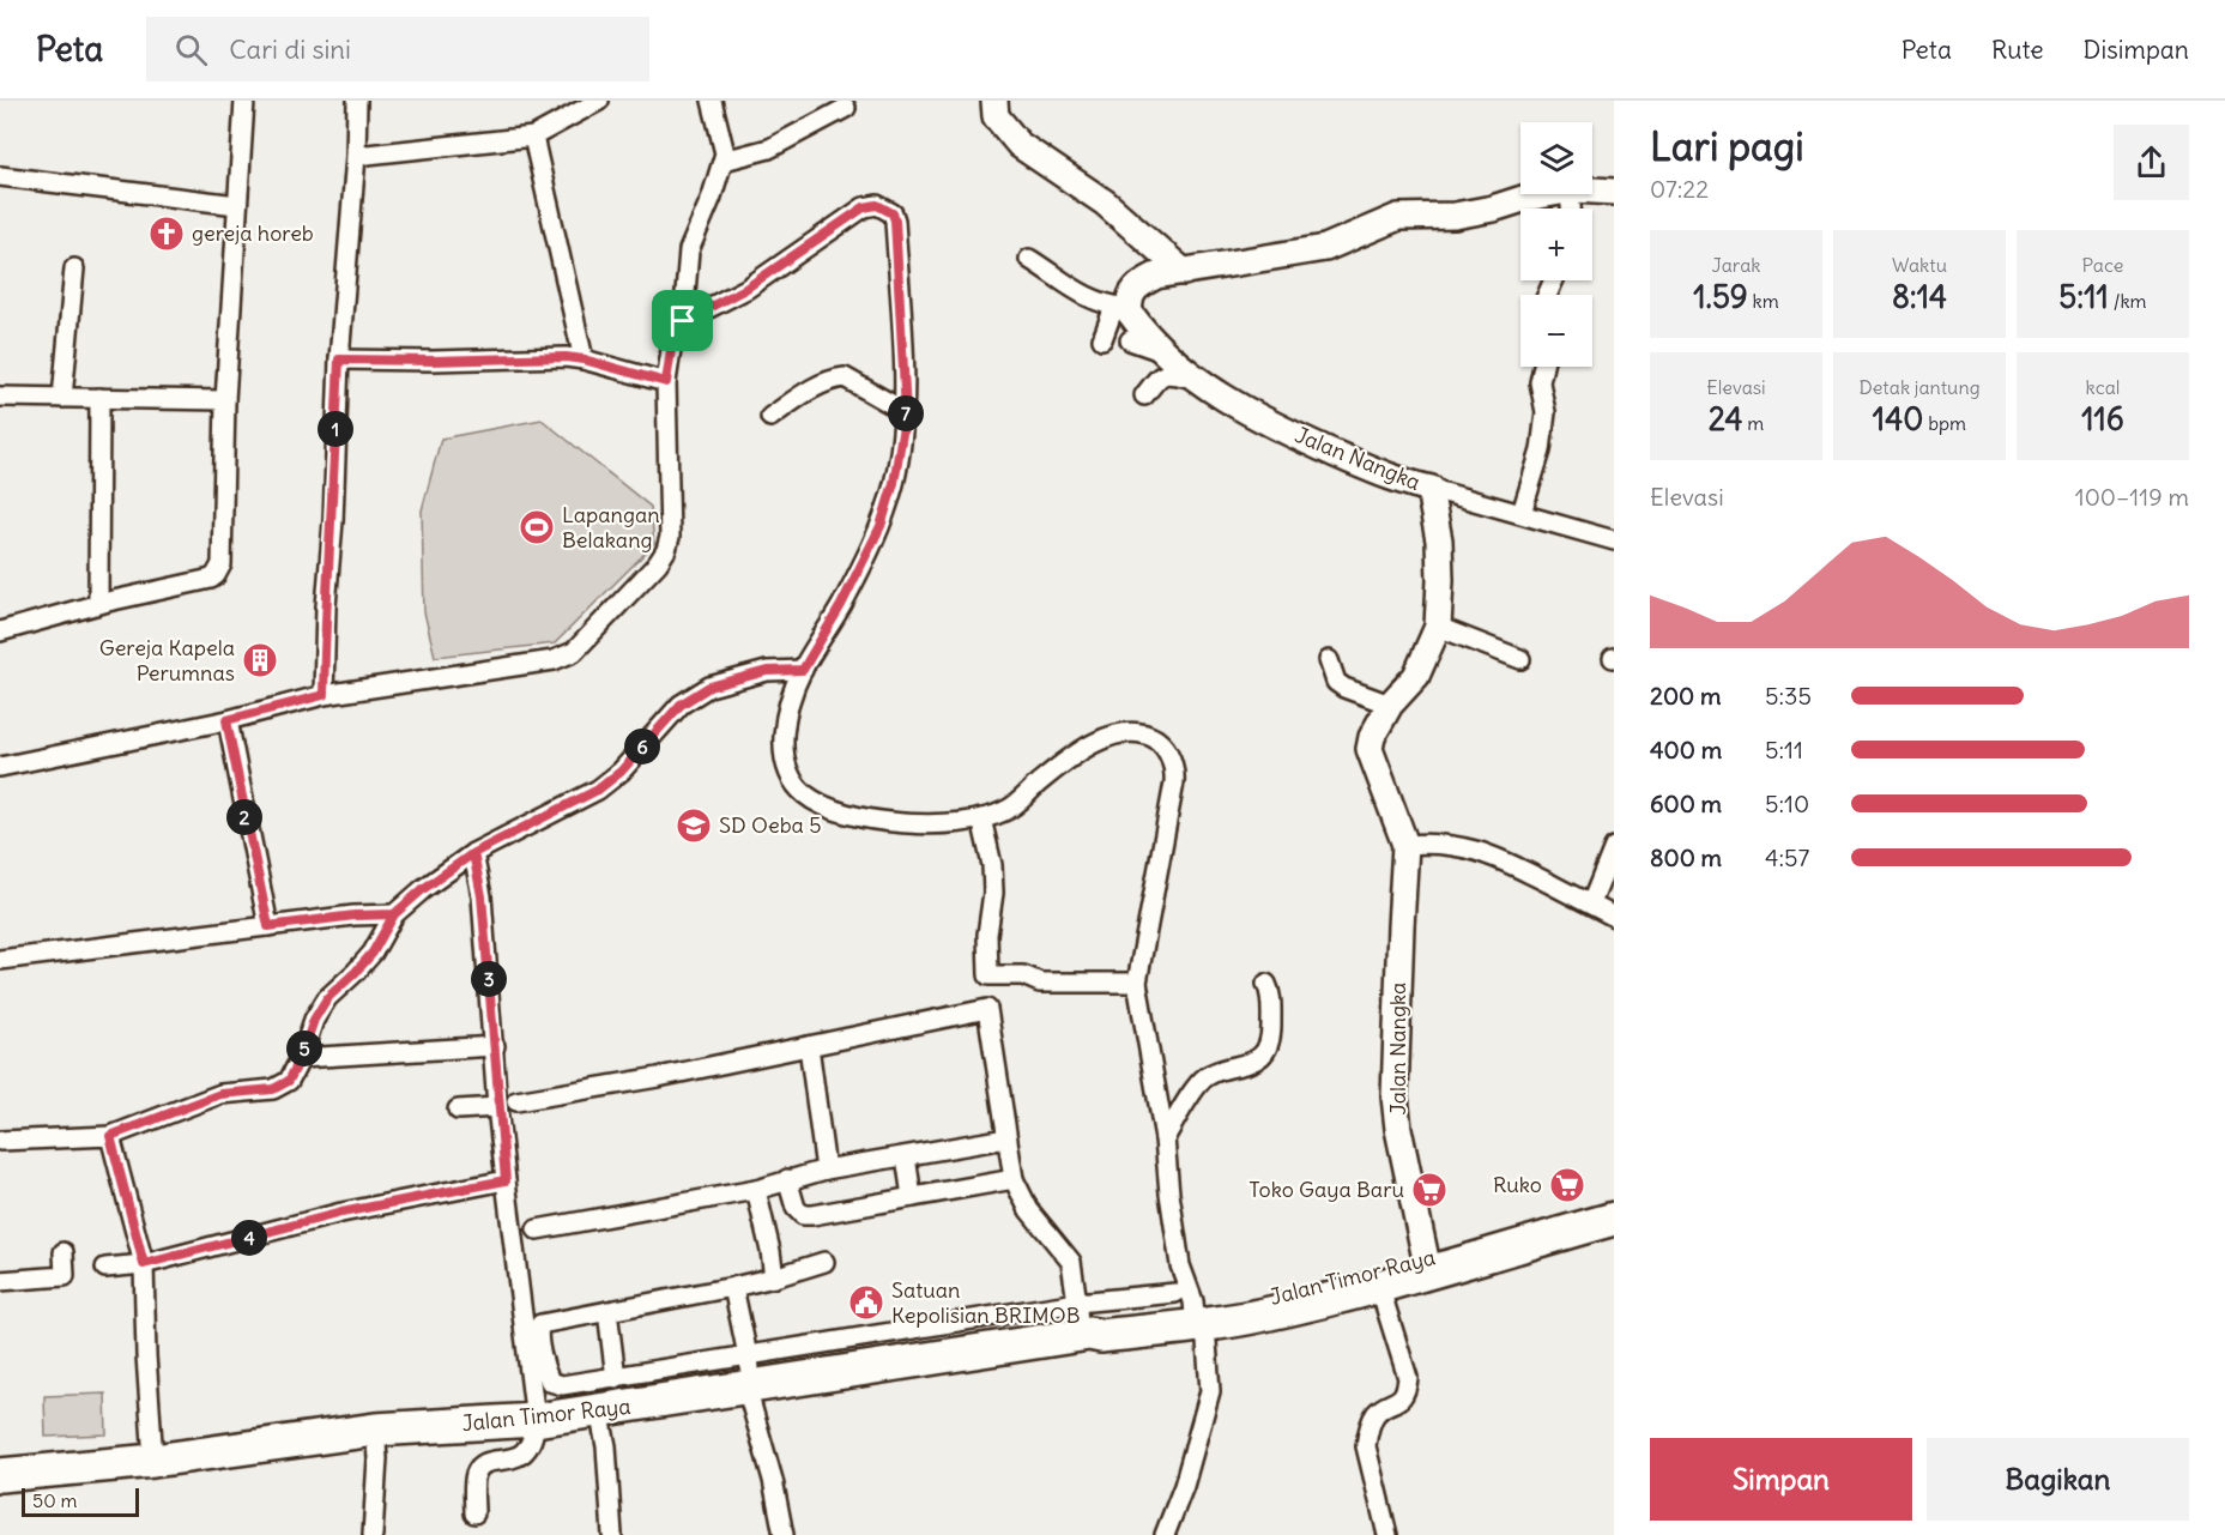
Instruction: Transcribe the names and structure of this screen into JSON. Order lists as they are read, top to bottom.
{
  "streets": {
    "highway": ["Jalan Timor Raya"],
    "street": ["Jalan Nangka"]
  },
  "crossings": [
    ["Jalan Nangka", "Jalan Timor Raya"]
  ],
  "places": {
    "church": ["gereja horeb"],
    "sports": ["Lapangan Belakang"],
    "building": ["Gereja Kapela Perumnas"],
    "school or university": ["SD Oeba 5"],
    "supermarket": ["Ruko", "Toko Gaya Baru"],
    "public building": ["Satuan Kepolisian BRIMOB"]
  },
  "scale_bar": "50 m",
  "page": {
    "header": "Peta",
    "search": "Cari di sini",
    "nav": ["Peta", "Rute", "Disimpan"],
    "heading": ["Lari pagi", "07:22"],
    "map_buttons": ["+", "−"],
    "stats": [
      ["Jarak", "1.59 km"],
      ["Waktu", "8:14"],
      ["Pace", "5:11 /km"],
      ["Elevasi", "24 m"],
      ["Detak jantung", "140 bpm"],
      ["kcal", "116"]
    ],
    "pins": [
      "7",
      "1",
      "6",
      "2",
      "3",
      "5",
      "4"
    ],
    "chart": ["Elevasi", "100–119 m"],
    "list": [
      {
        "name": "200 m",
        "note": "5:35"
      },
      {
        "name": "400 m",
        "note": "5:11"
      },
      {
        "name": "600 m",
        "note": "5:10"
      },
      {
        "name": "800 m",
        "note": "4:57"
      }
    ],
    "buttons": ["Simpan", "Bagikan"],
    "scale": "50 m"
  }
}
